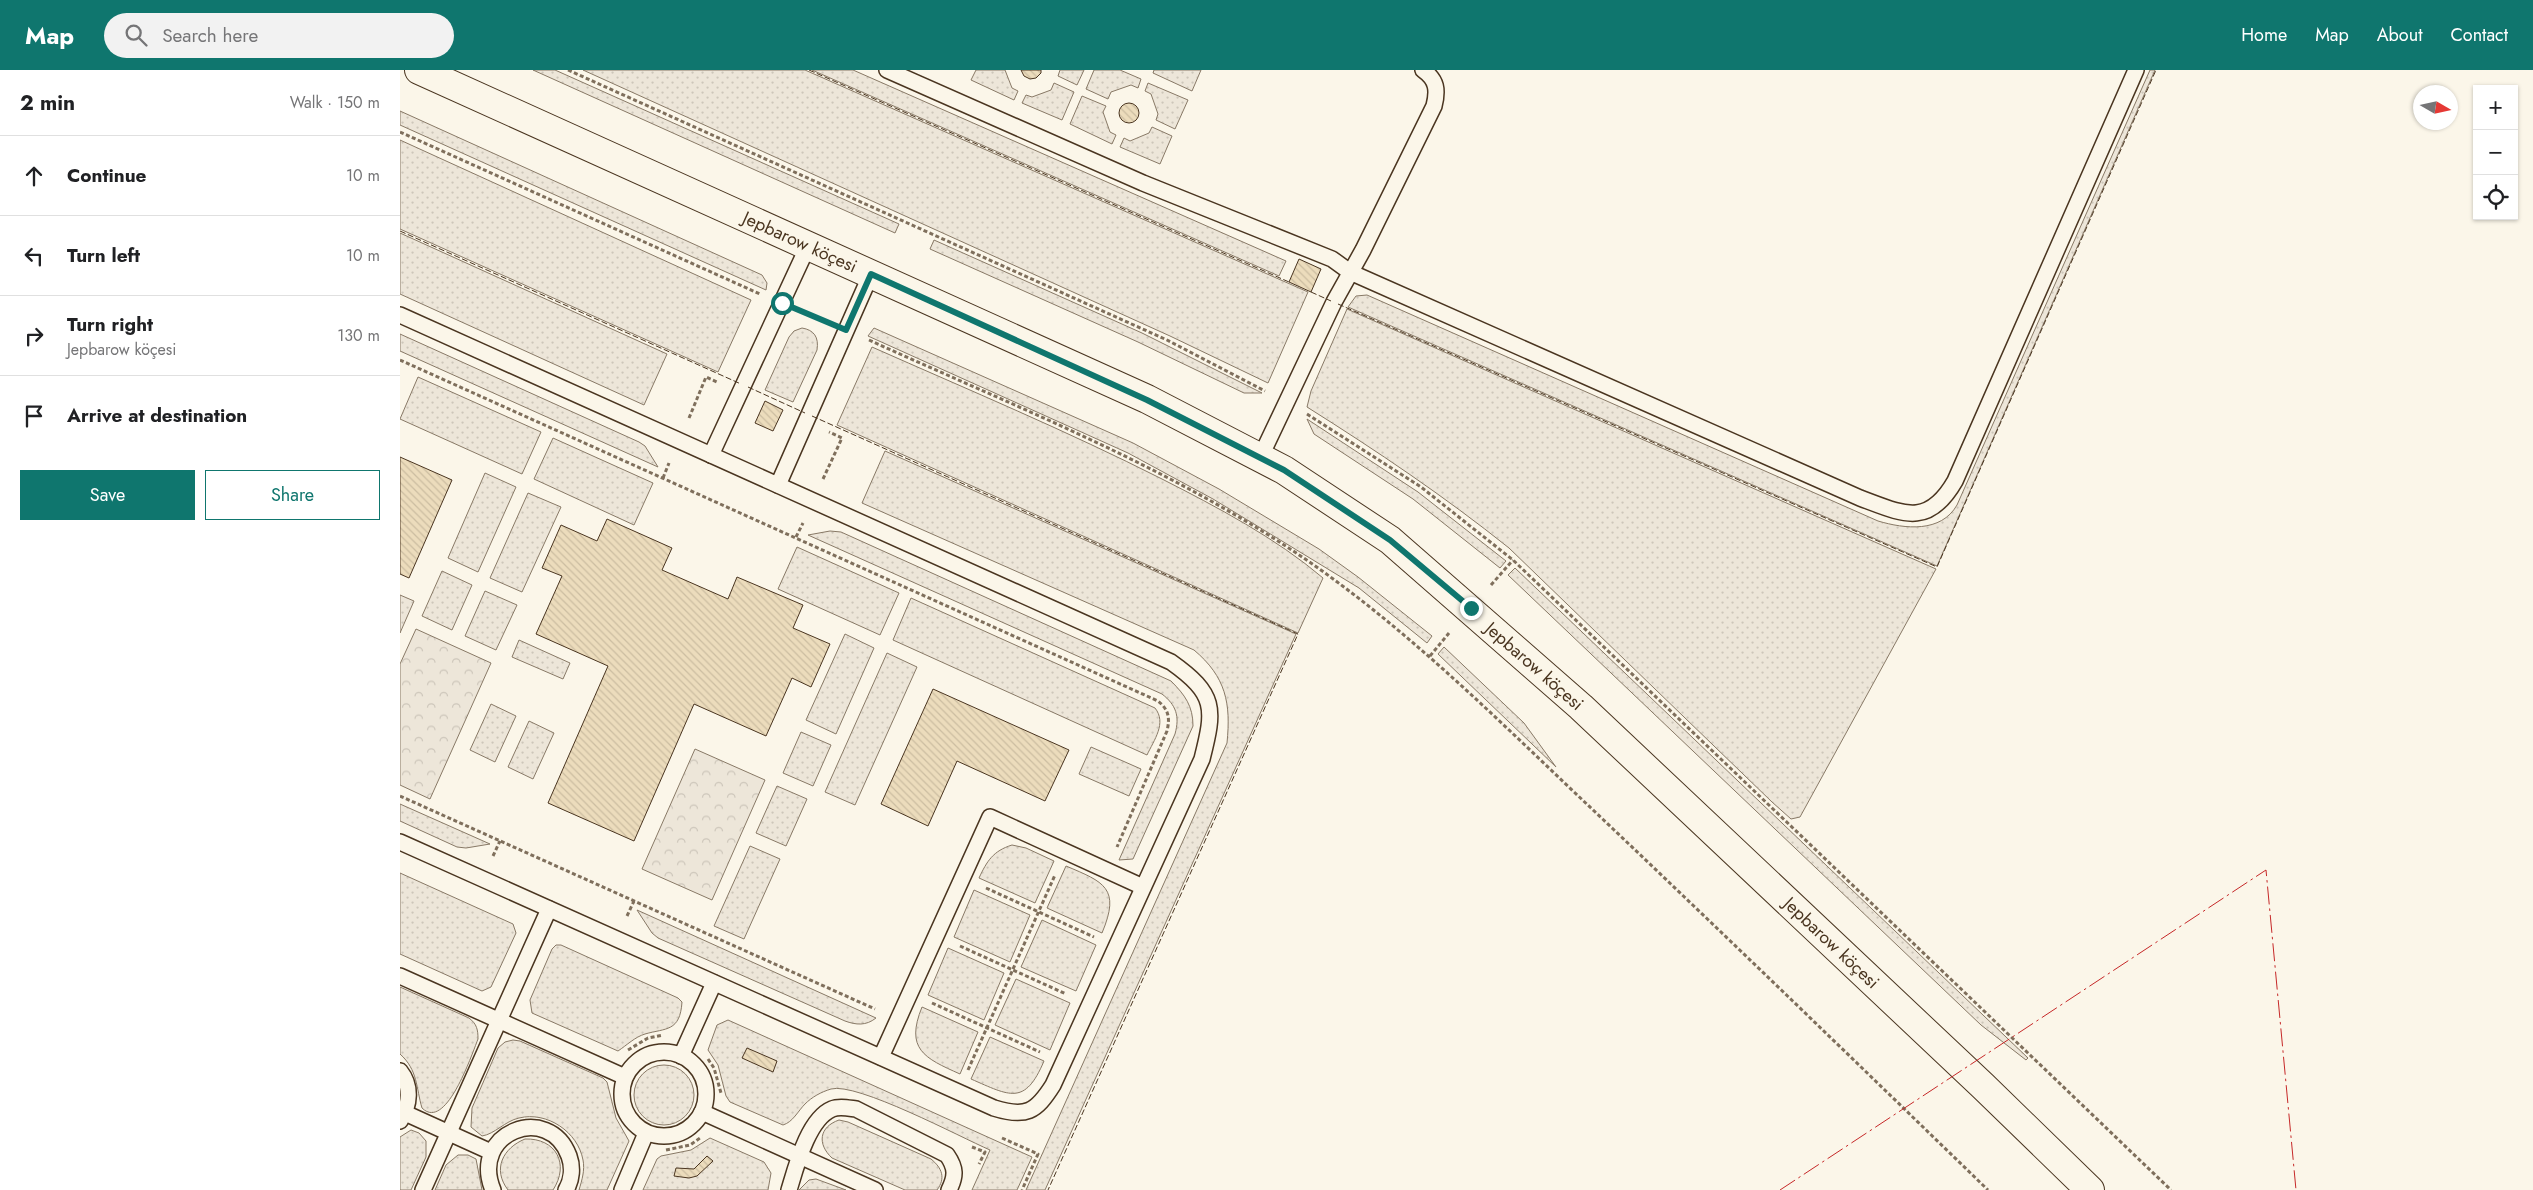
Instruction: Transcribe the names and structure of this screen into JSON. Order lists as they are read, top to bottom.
{
  "streets": {
    "street": ["Jepbarow köçesi"]
  },
  "north": "right",
  "page": {
    "header": "Map",
    "search": "Search here",
    "nav": [
      "Home",
      "Map",
      "About",
      "Contact"
    ],
    "heading": ["2 min", "Walk · 150 m"],
    "map_buttons": ["+", "−"],
    "list": [
      ["Continue", "10 m"],
      ["Turn left", "10 m"],
      ["Turn right", "Jepbarow köçesi", "130 m"],
      "Arrive at destination"
    ],
    "buttons": ["Save", "Share"]
  }
}
